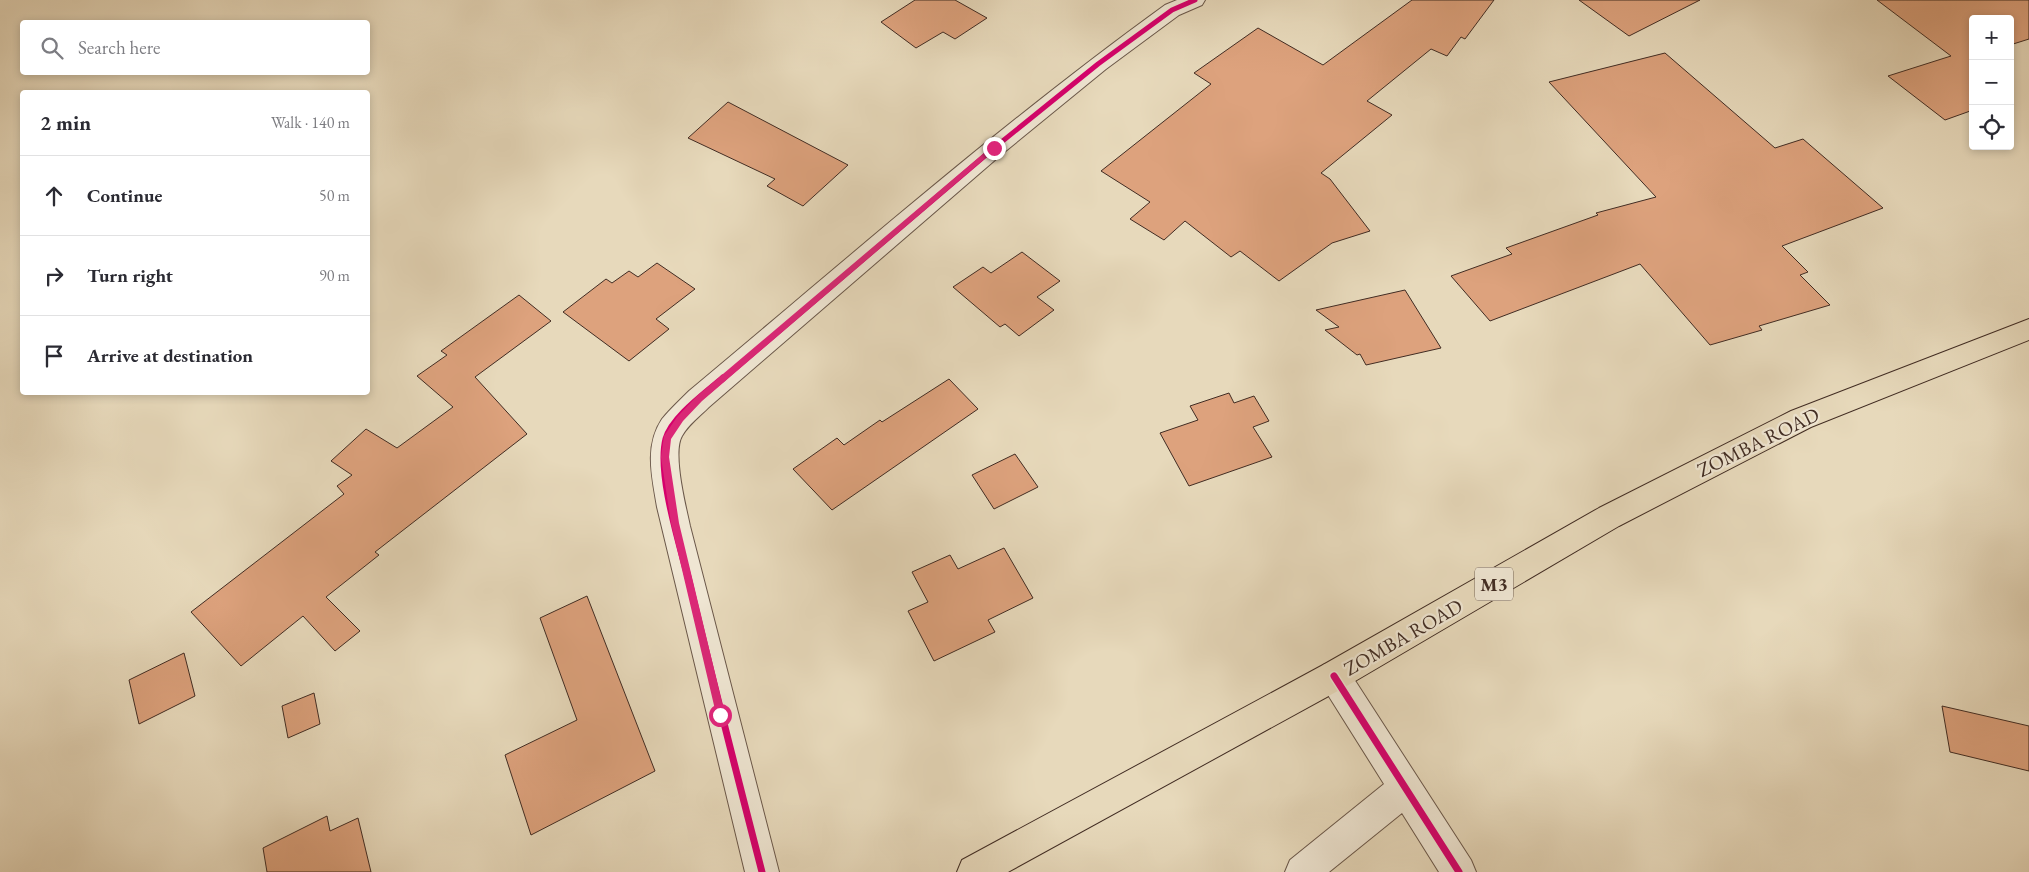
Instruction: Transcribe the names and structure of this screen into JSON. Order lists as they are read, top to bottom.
{
  "streets": {
    "highway": ["ZOMBA ROAD", "M3"]
  },
  "page": {
    "map_buttons": ["+", "−"],
    "search": "Search here",
    "heading": ["2 min", "Walk · 140 m"],
    "list": [
      ["Continue", "50 m"],
      ["Turn right", "90 m"],
      "Arrive at destination"
    ]
  }
}
